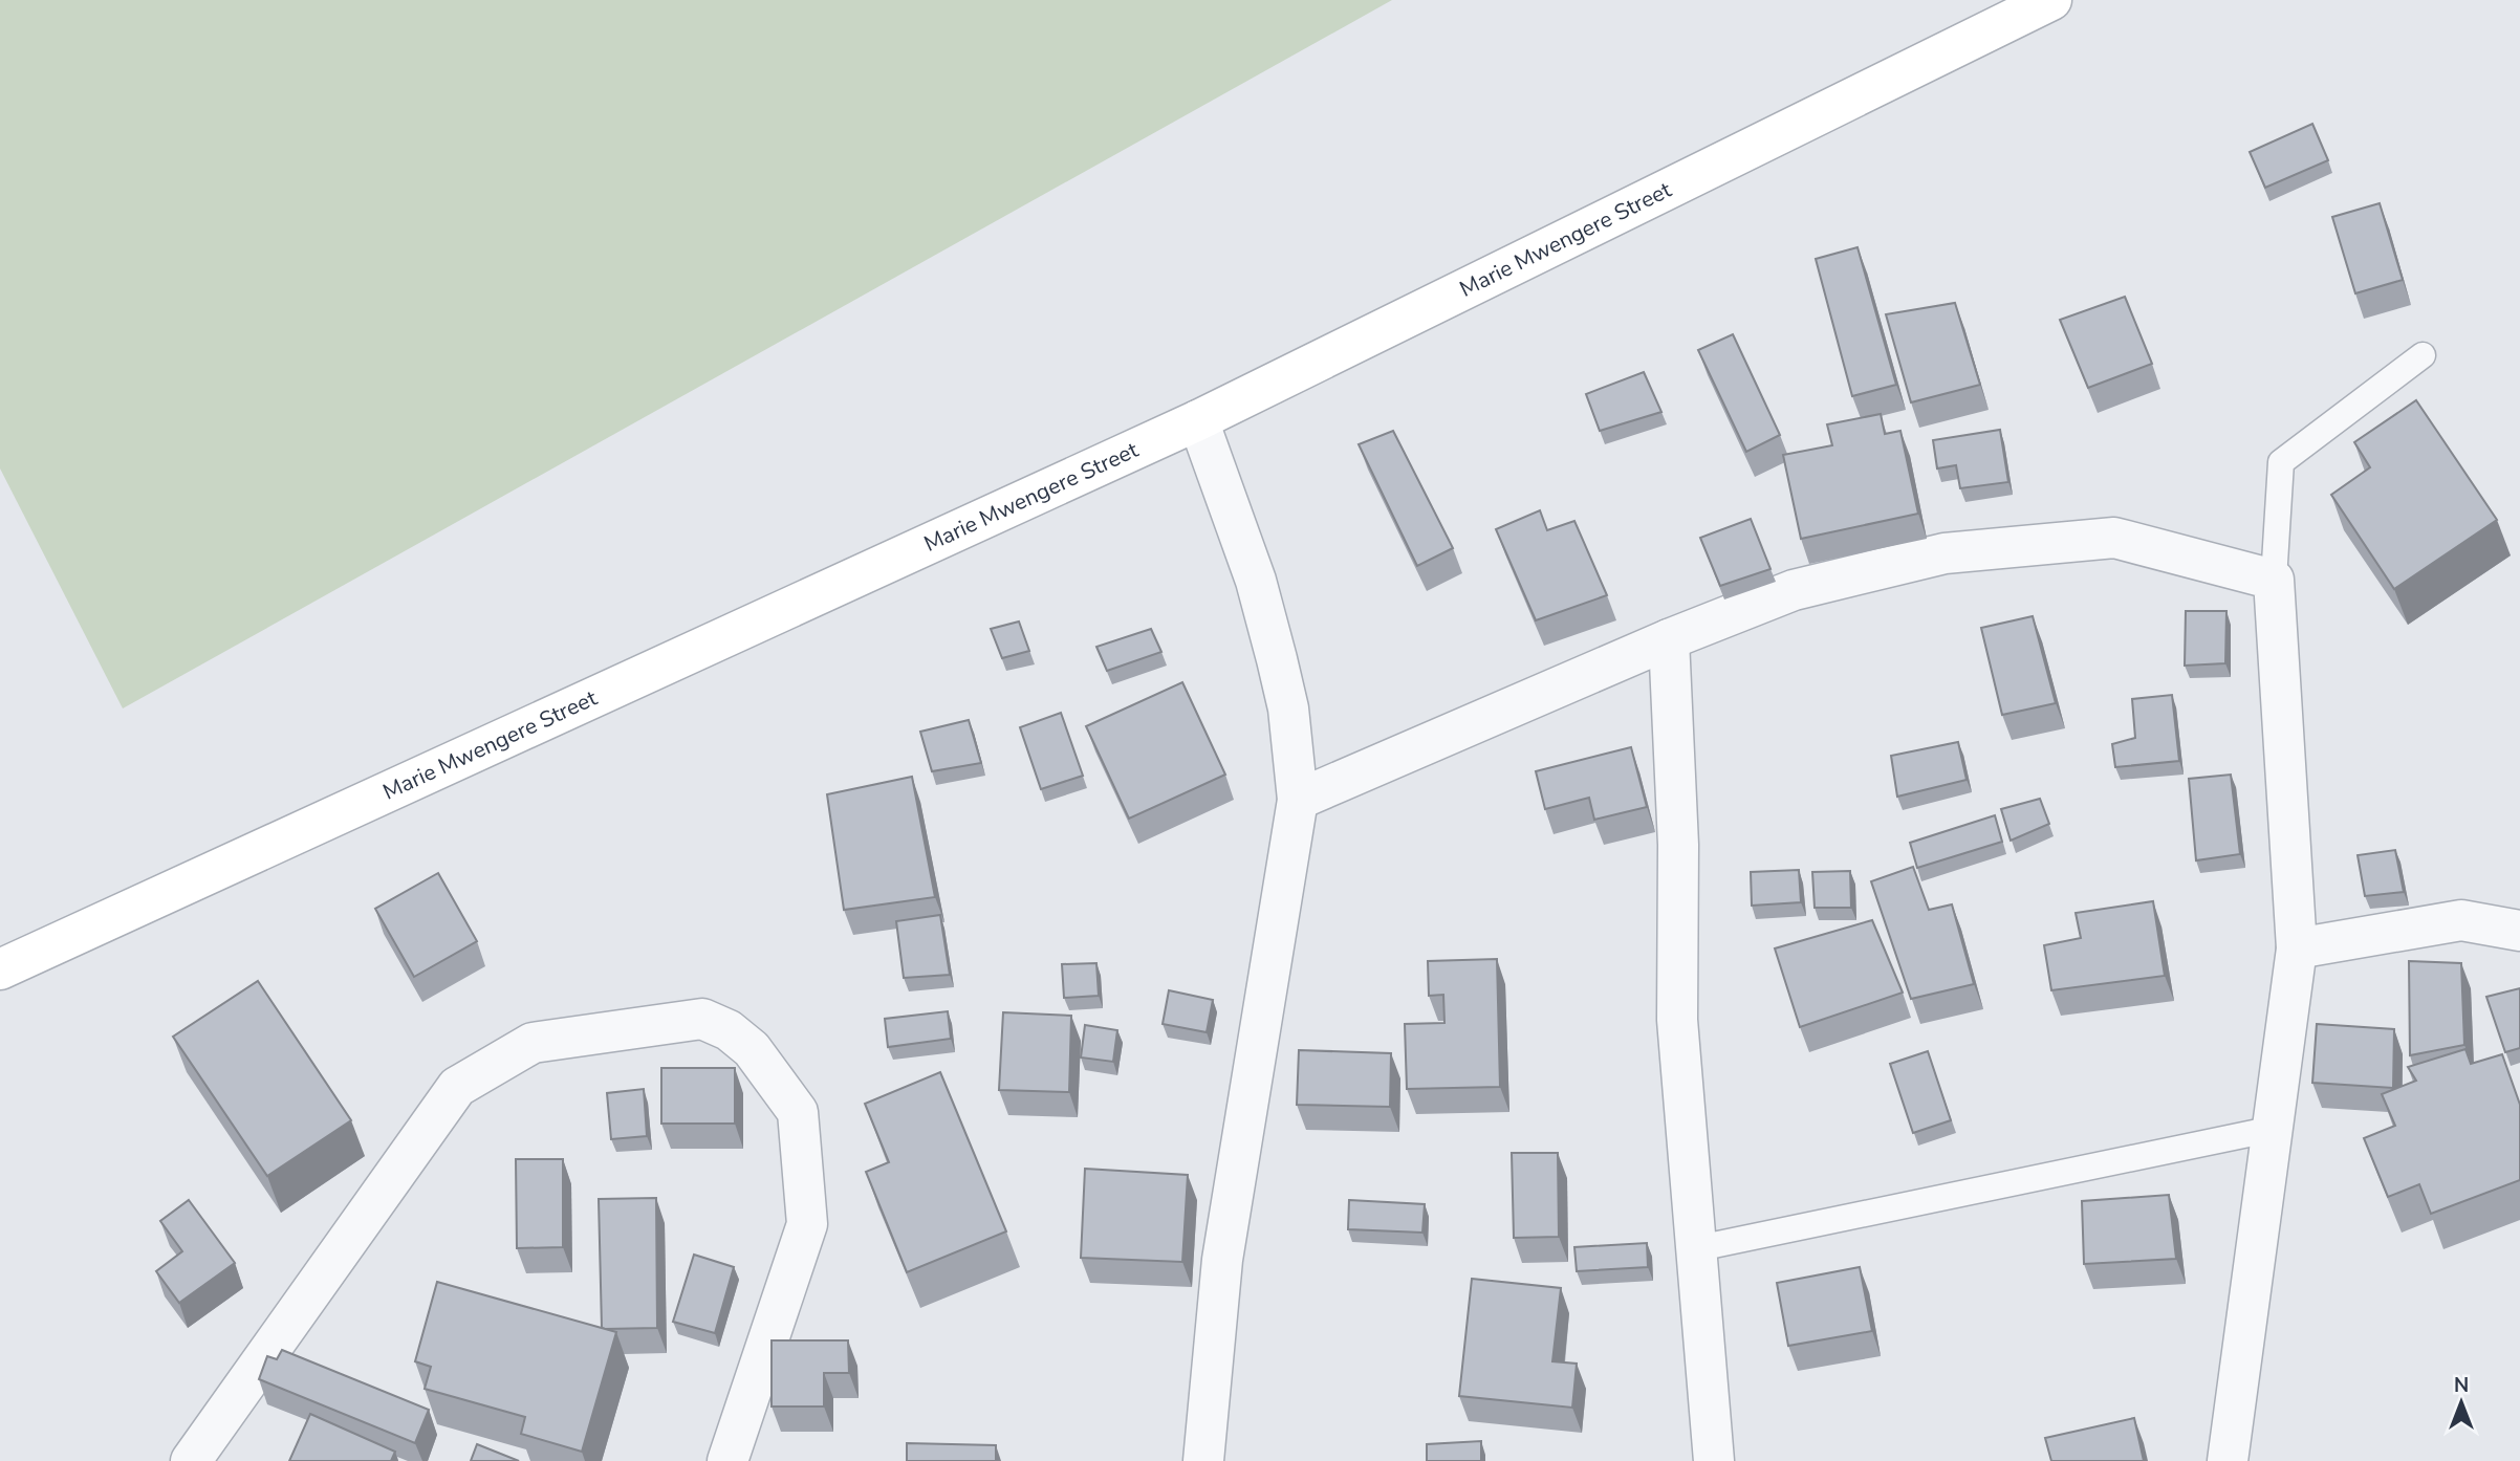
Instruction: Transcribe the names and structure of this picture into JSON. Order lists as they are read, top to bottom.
{
  "streets": {
    "main road": ["Marie Mwengere Street"]
  },
  "north": "top"
}
